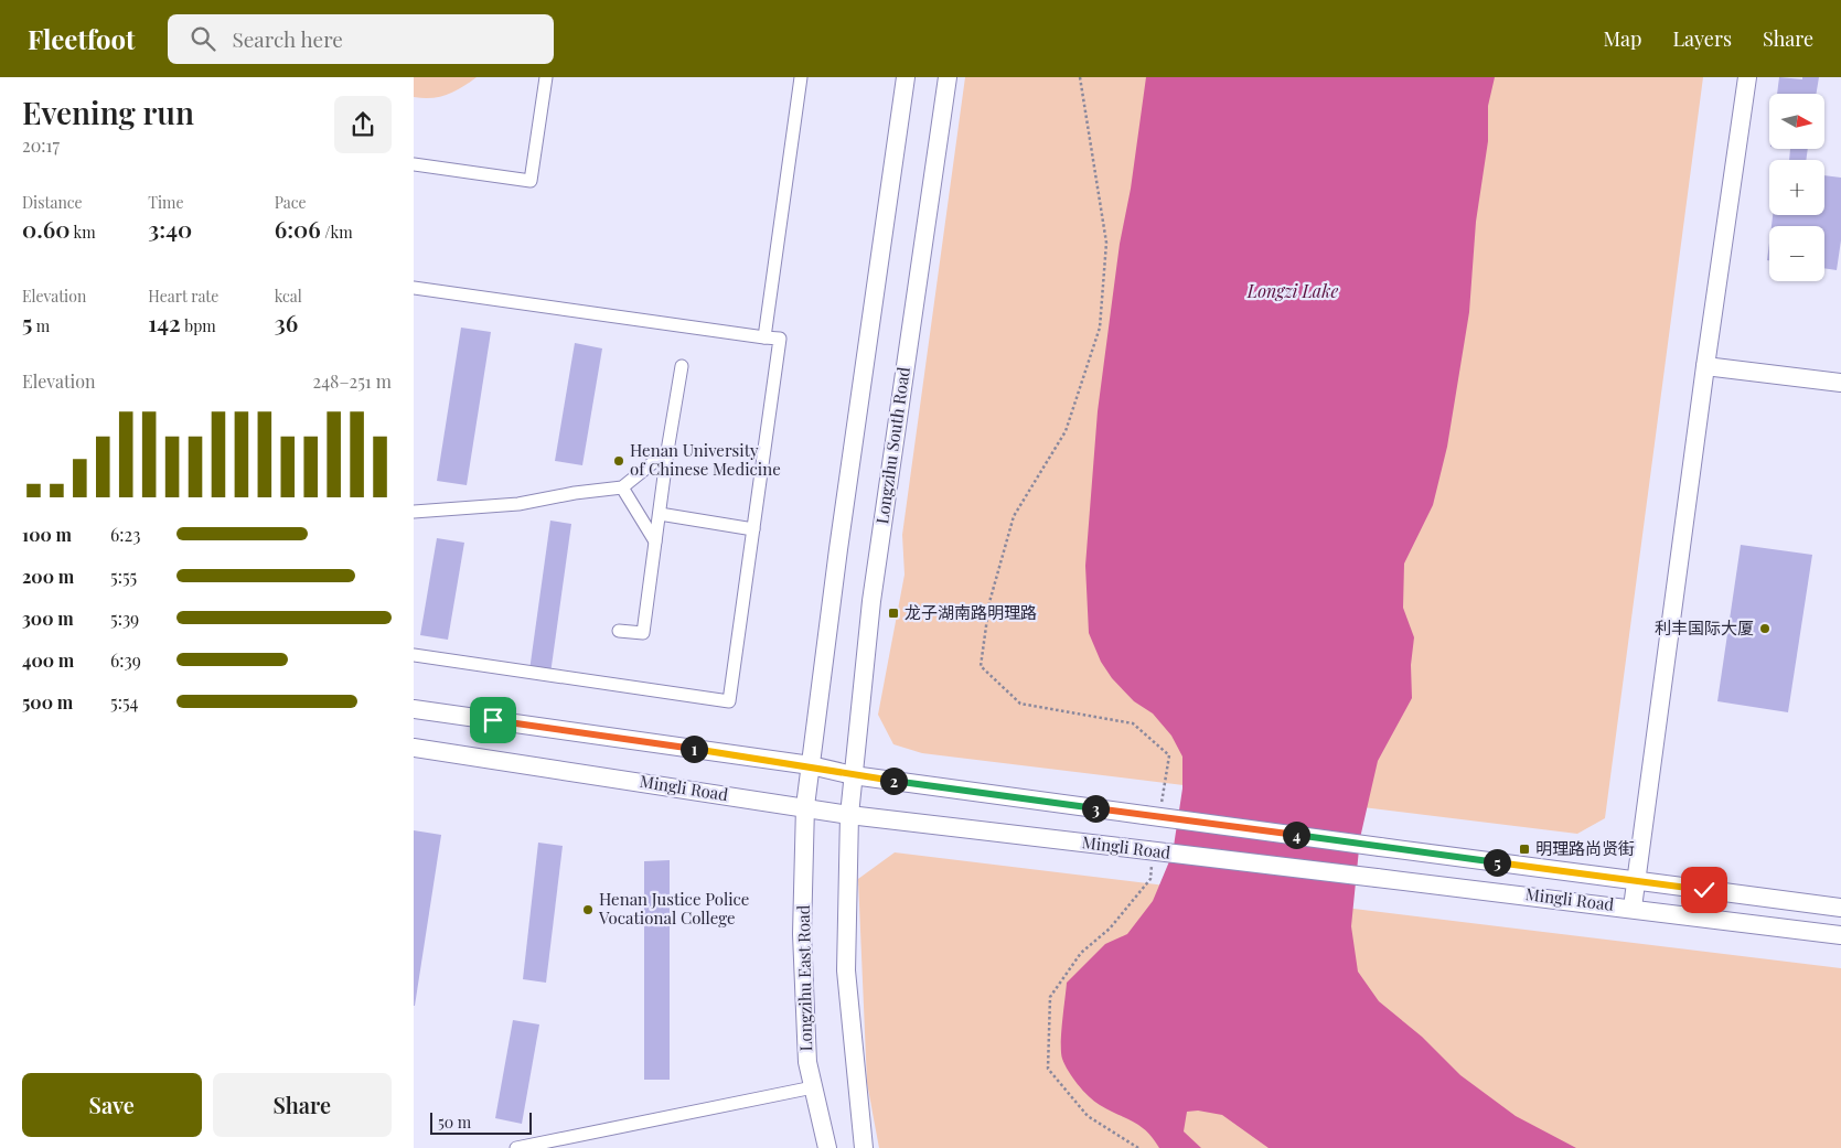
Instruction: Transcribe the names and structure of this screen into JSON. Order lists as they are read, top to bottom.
{
  "streets": {
    "street": ["Longzihu South Road", "Mingli Road", "Longzihu East Road"]
  },
  "crossings": [
    ["Longzihu South Road", "Mingli Road"],
    ["Mingli Road", "Longzihu East Road"]
  ],
  "water": ["Longzi Lake"],
  "places": {
    "other": ["Henan University of Chinese Medicine", "利丰国际大厦", "Henan Justice Police Vocational College"],
    "transit": ["龙子湖南路明理路", "明理路尚贤街"]
  },
  "scale_bar": "50 m",
  "north": "right",
  "page": {
    "header": "Fleetfoot",
    "search": "Search here",
    "nav": ["Map", "Layers", "Share"],
    "heading": ["Evening run", "20:17"],
    "map_buttons": ["+", "−"],
    "stats": [
      ["Distance", "0.60 km"],
      ["Time", "3:40"],
      ["Pace", "6:06 /km"],
      ["Elevation", "5 m"],
      ["Heart rate", "142 bpm"],
      ["kcal", "36"]
    ],
    "chart": ["Elevation", "248–251 m"],
    "list": [
      {
        "name": "100 m",
        "note": "6:23"
      },
      {
        "name": "200 m",
        "note": "5:55"
      },
      {
        "name": "300 m",
        "note": "5:39"
      },
      {
        "name": "400 m",
        "note": "6:39"
      },
      {
        "name": "500 m",
        "note": "5:54"
      }
    ],
    "pins": [
      "1",
      "2",
      "3",
      "4",
      "5"
    ],
    "buttons": ["Save", "Share"],
    "scale": "50 m"
  }
}
